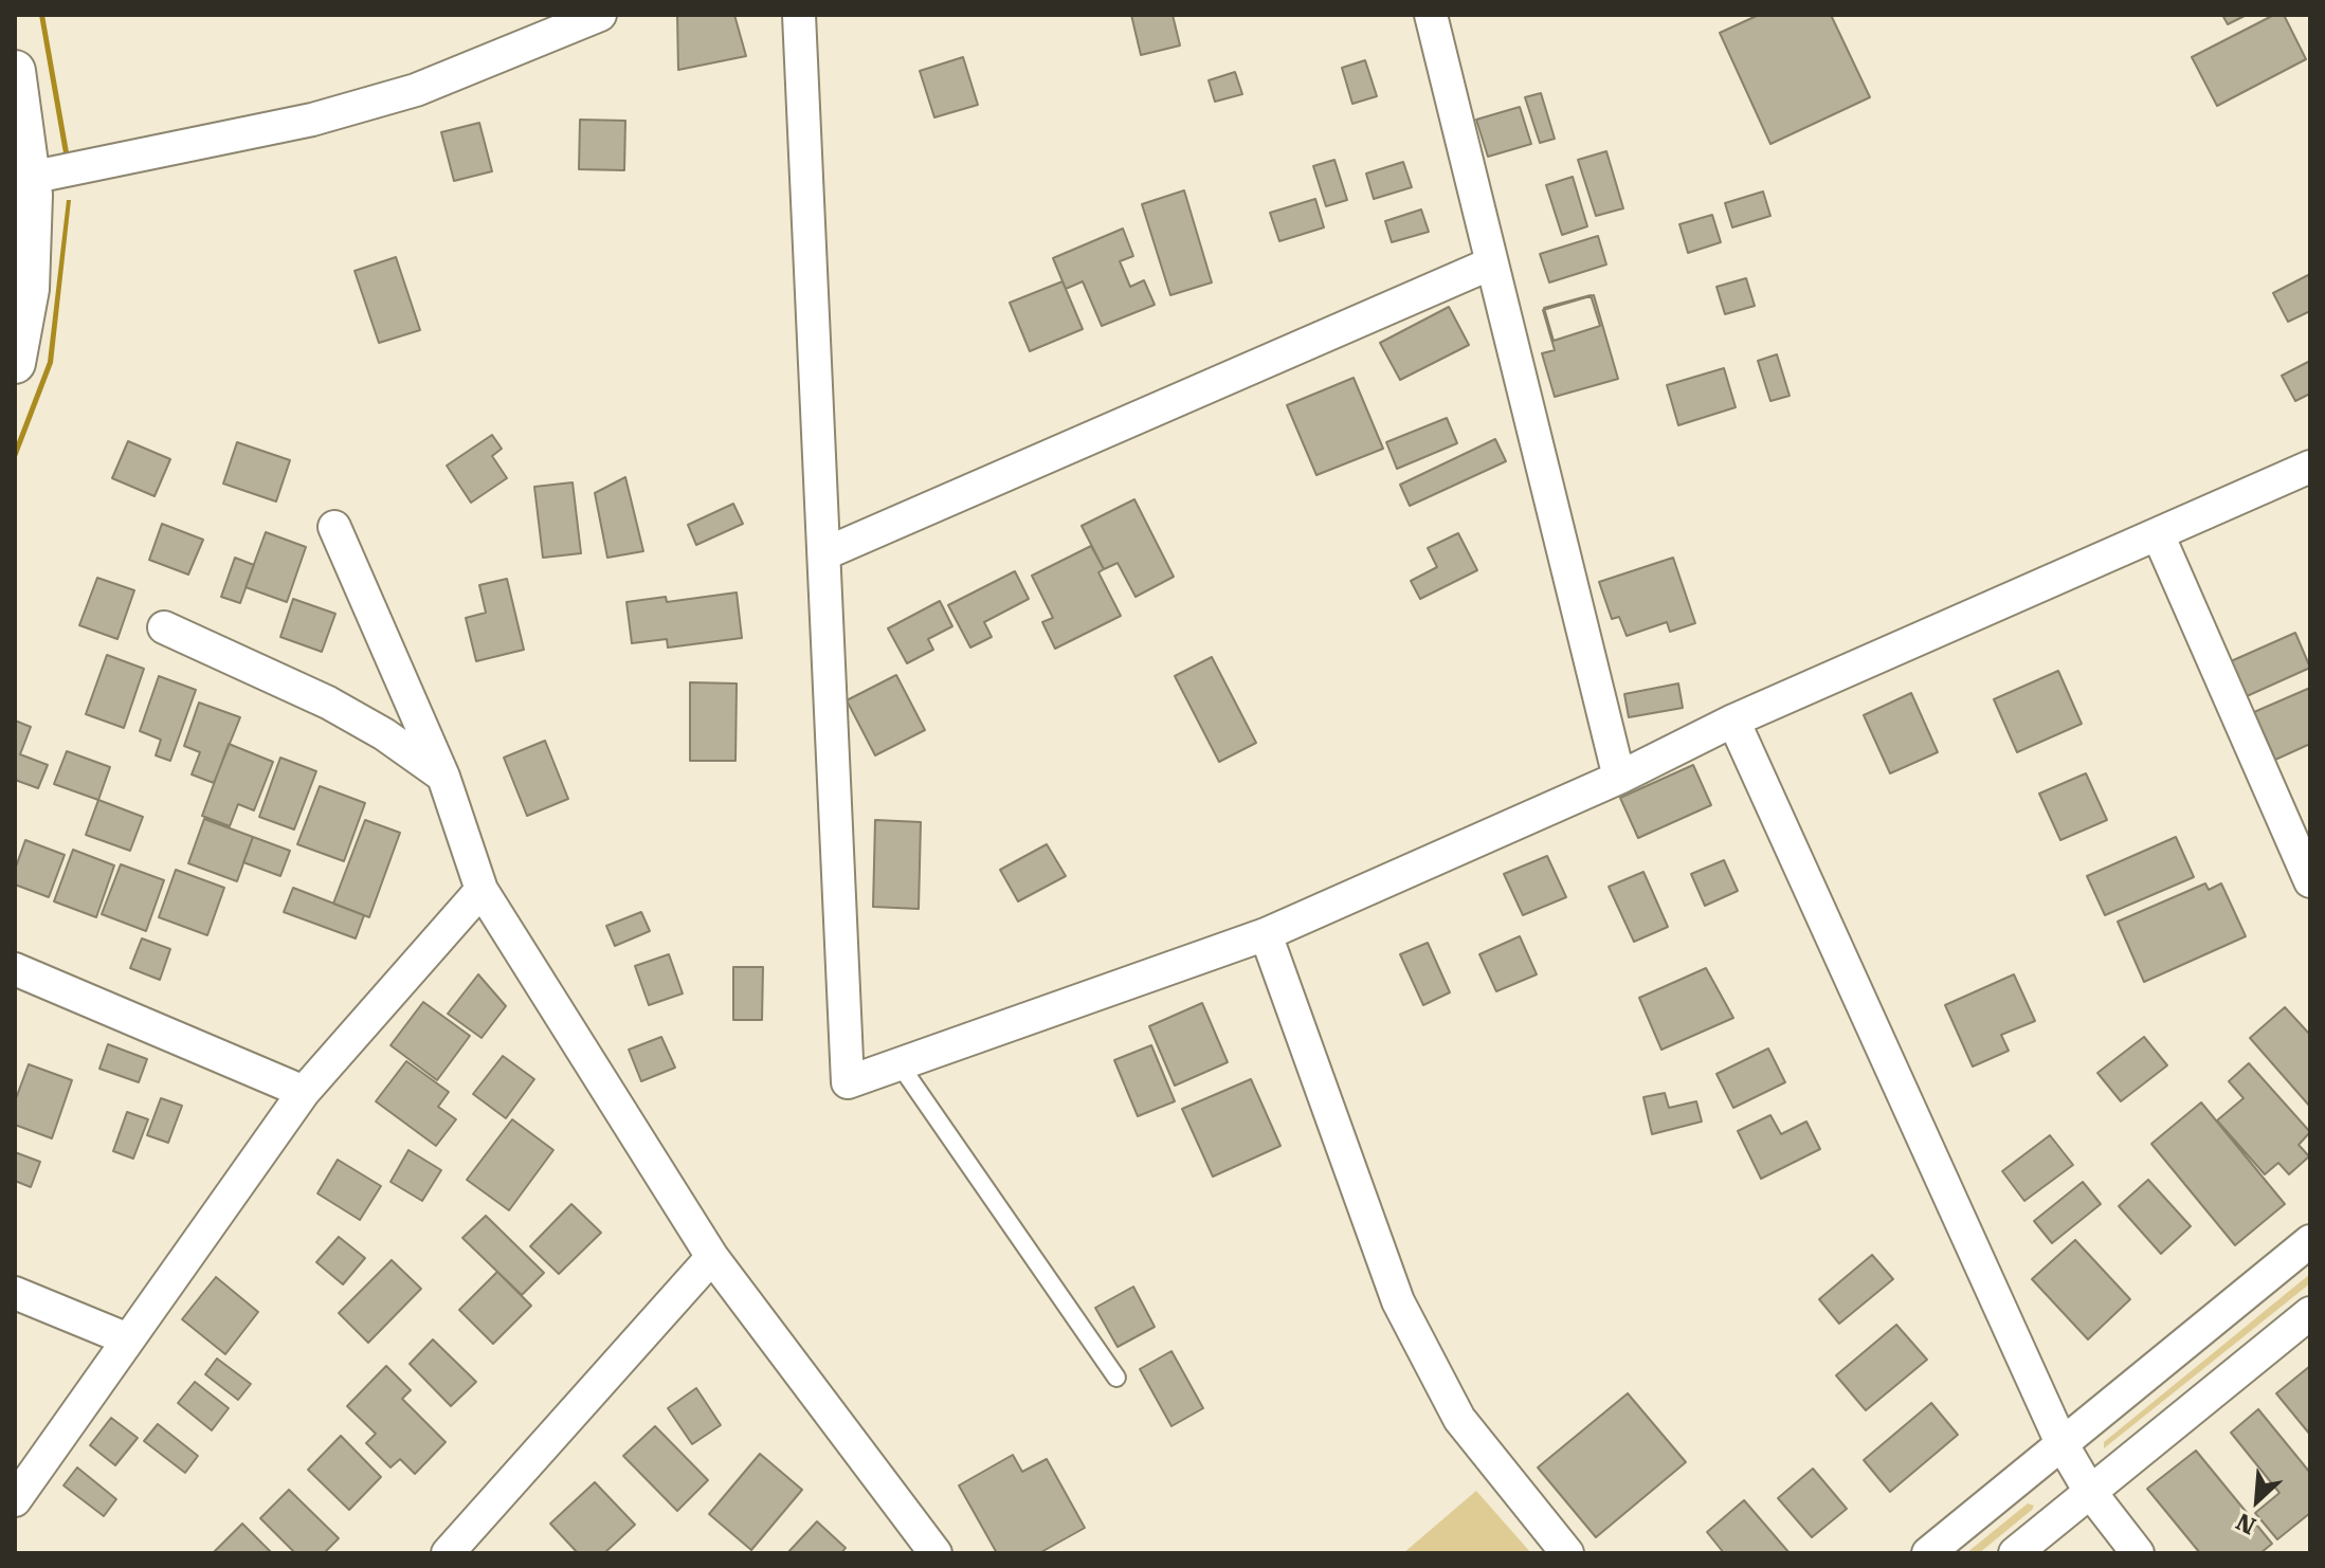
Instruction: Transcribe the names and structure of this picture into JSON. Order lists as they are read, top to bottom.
{
  "north": "bottom left"
}
